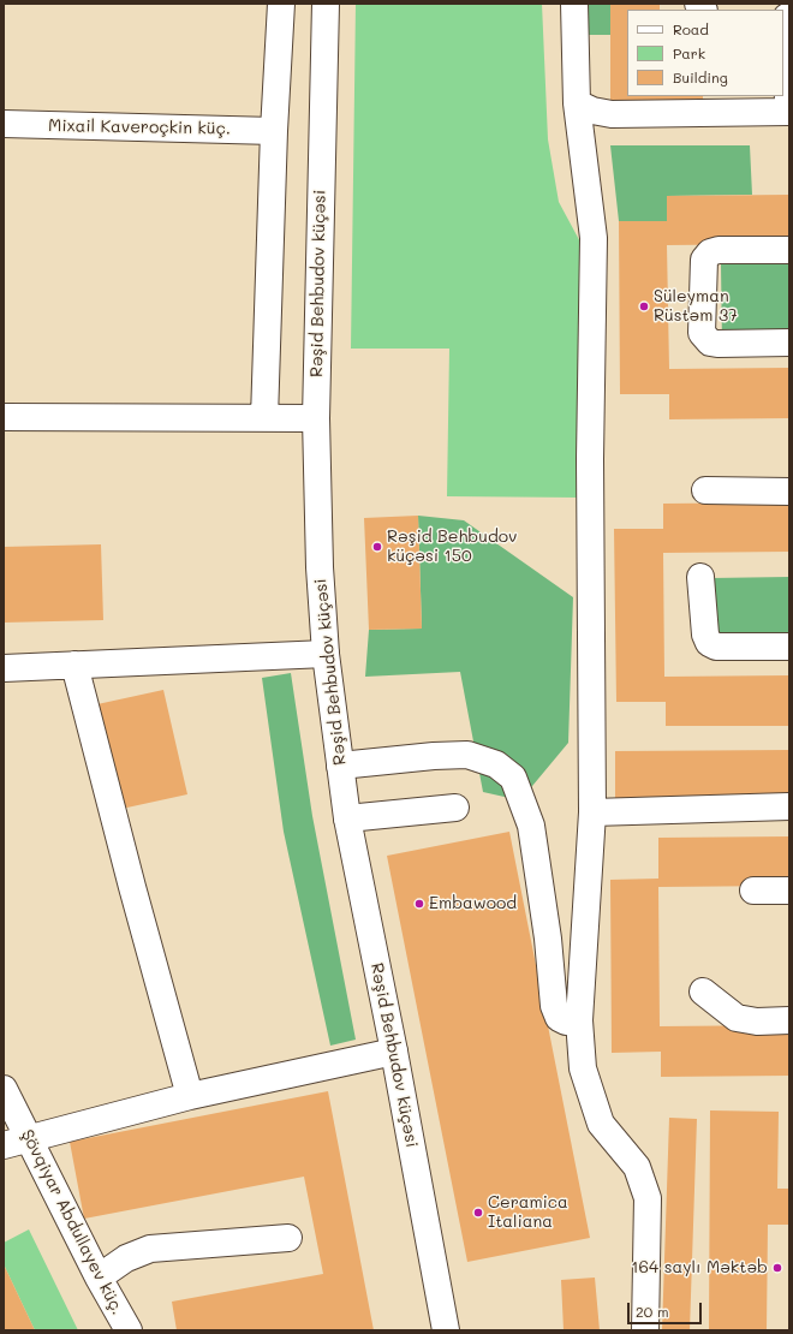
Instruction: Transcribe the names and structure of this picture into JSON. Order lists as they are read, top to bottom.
{
  "streets": {
    "street": ["Mixail Kaveroçkin küç.", "Rəşid Behbudov küçəsi", "Şövqiyar Abdullayev küç."]
  },
  "places": [
    "Süleyman Rüstəm 37",
    "Rəşid Behbudov küçəsi 150",
    "Embawood",
    "Ceramica Italiana",
    "164 saylı Məktəb"
  ],
  "legend": ["Road", "Park", "Building"],
  "scale_bar": "20 m"
}
